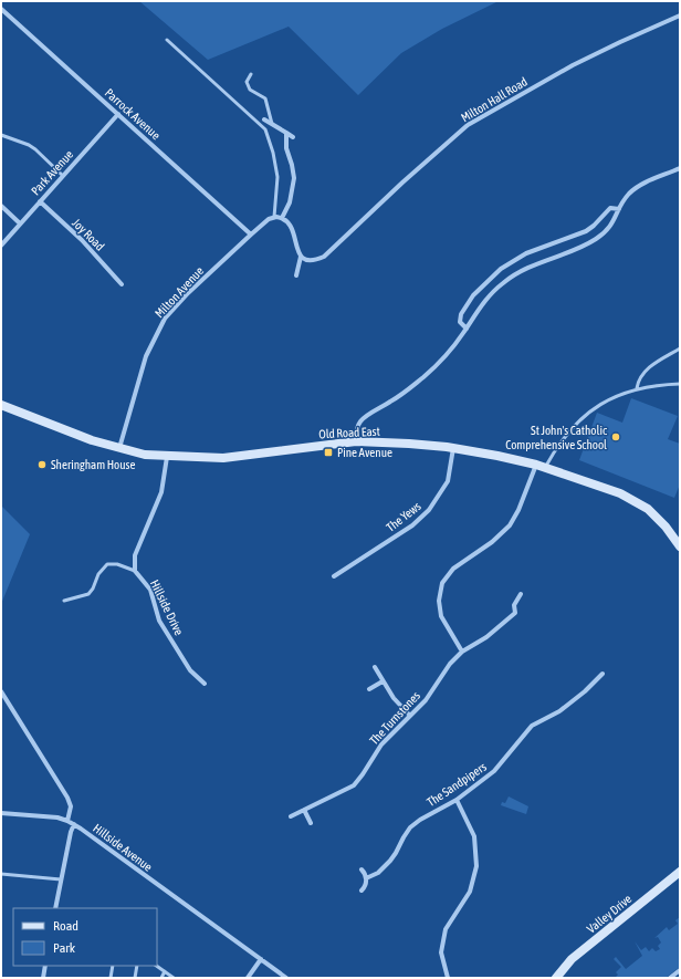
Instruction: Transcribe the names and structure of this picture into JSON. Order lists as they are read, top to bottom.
{
  "streets": {
    "main road": ["Old Road East", "Valley Drive"],
    "street": [
      "Milton Hall Road",
      "Parrock Avenue",
      "Park Avenue",
      "Joy Road",
      "Milton Avenue",
      "The Yews",
      "Hillside Drive",
      "The Turnstones",
      "The Sandpipers",
      "Hillside Avenue"
    ]
  },
  "crossings": [
    ["Parrock Avenue", "Park Avenue"],
    ["Parrock Avenue", "Milton Avenue"],
    ["Park Avenue", "Joy Road"],
    ["Milton Avenue", "Old Road East"],
    ["Old Road East", "The Yews"],
    ["Old Road East", "Hillside Drive"]
  ],
  "places": {
    "other": ["St John's Catholic Comprehensive School", "Sheringham House"],
    "transit": ["Pine Avenue"]
  },
  "legend": ["Road", "Park"]
}
